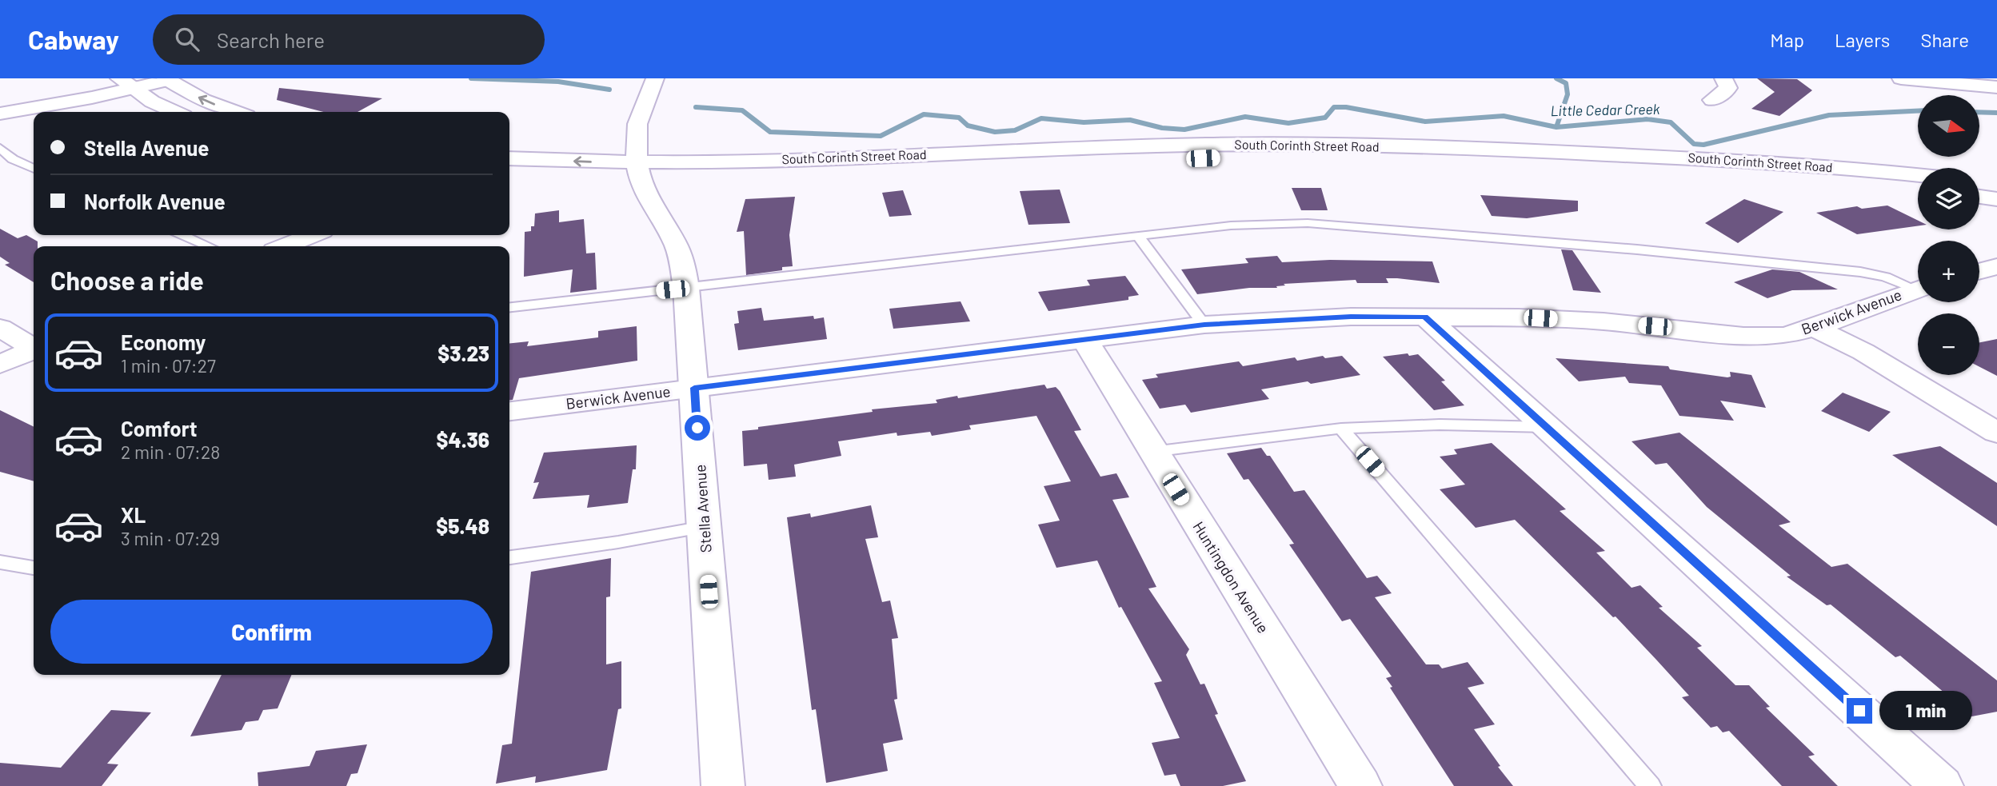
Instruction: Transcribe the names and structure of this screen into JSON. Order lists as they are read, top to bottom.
{
  "streets": {
    "street": [
      "South Corinth Street Road",
      "Berwick Avenue",
      "Stella Avenue",
      "Huntingdon Avenue"
    ]
  },
  "crossings": [
    ["South Corinth Street Road", "Stella Avenue"],
    ["Berwick Avenue", "Stella Avenue"],
    ["Berwick Avenue", "Huntingdon Avenue"]
  ],
  "water": ["Little Cedar Creek"],
  "north": "right",
  "page": {
    "header": "Cabway",
    "search": "Search here",
    "nav": ["Map", "Layers", "Share"],
    "map_buttons": ["+", "−"],
    "banner": ["Stella Avenue", "Norfolk Avenue"],
    "heading": "Choose a ride",
    "list": [
      {
        "name": "Economy",
        "note": "1 min · 07:27",
        "value": "$3.23"
      },
      {
        "name": "Comfort",
        "note": "2 min · 07:28",
        "value": "$4.36"
      },
      {
        "name": "XL",
        "note": "3 min · 07:29",
        "value": "$5.48"
      }
    ],
    "buttons": "Confirm",
    "bubble": "1 min"
  }
}
